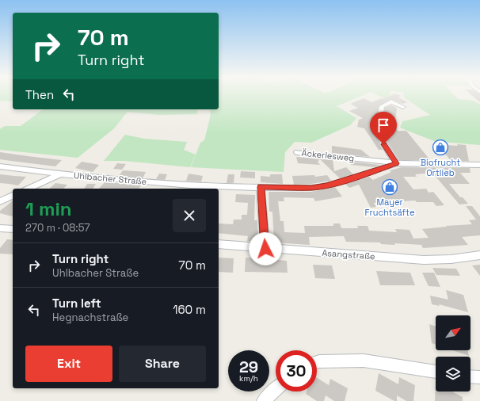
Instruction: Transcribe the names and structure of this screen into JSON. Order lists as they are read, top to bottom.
{
  "streets": {
    "street": ["Äckerlesweg", "Uhlbacher Straße", "Asangstraße"]
  },
  "crossings": [
    ["Äckerlesweg", "Uhlbacher Straße"]
  ],
  "places": {
    "shop": ["Biofrucht Ortlieb", "Mayer Fruchtsäfte"]
  },
  "north": "top right",
  "page": {
    "turn": ["70 m", "Turn right"],
    "then": "Then",
    "heading": ["1 min", "270 m · 08:57"],
    "list": [
      {
        "name": "Turn right",
        "note": "Uhlbacher Straße",
        "value": "70 m"
      },
      {
        "name": "Turn left",
        "note": "Hegnachstraße",
        "value": "160 m"
      }
    ],
    "buttons": ["Exit", "Share"],
    "speed": "29 km/h",
    "limit": "30"
  }
}
